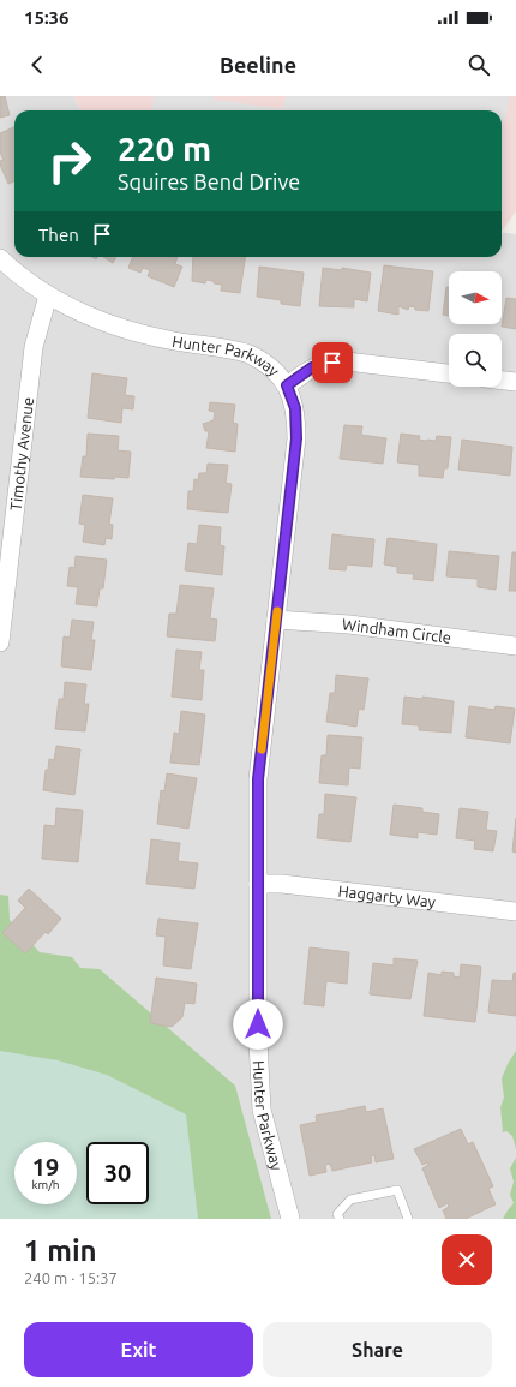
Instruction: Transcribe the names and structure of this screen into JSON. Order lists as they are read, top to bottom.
{
  "streets": {
    "street": [
      "Hunter Parkway",
      "Timothy Avenue",
      "Windham Circle",
      "Haggarty Way"
    ]
  },
  "crossings": [
    ["Hunter Parkway", "Timothy Avenue"],
    ["Hunter Parkway", "Windham Circle"],
    ["Hunter Parkway", "Haggarty Way"]
  ],
  "north": "right",
  "page": {
    "status": "15:36",
    "header": "Beeline",
    "turn": ["220 m", "Squires Bend Drive"],
    "then": "Then",
    "speed": "19 km/h",
    "limit": "30",
    "heading": ["1 min", "240 m · 15:37"],
    "buttons": ["Exit", "Share"]
  }
}
